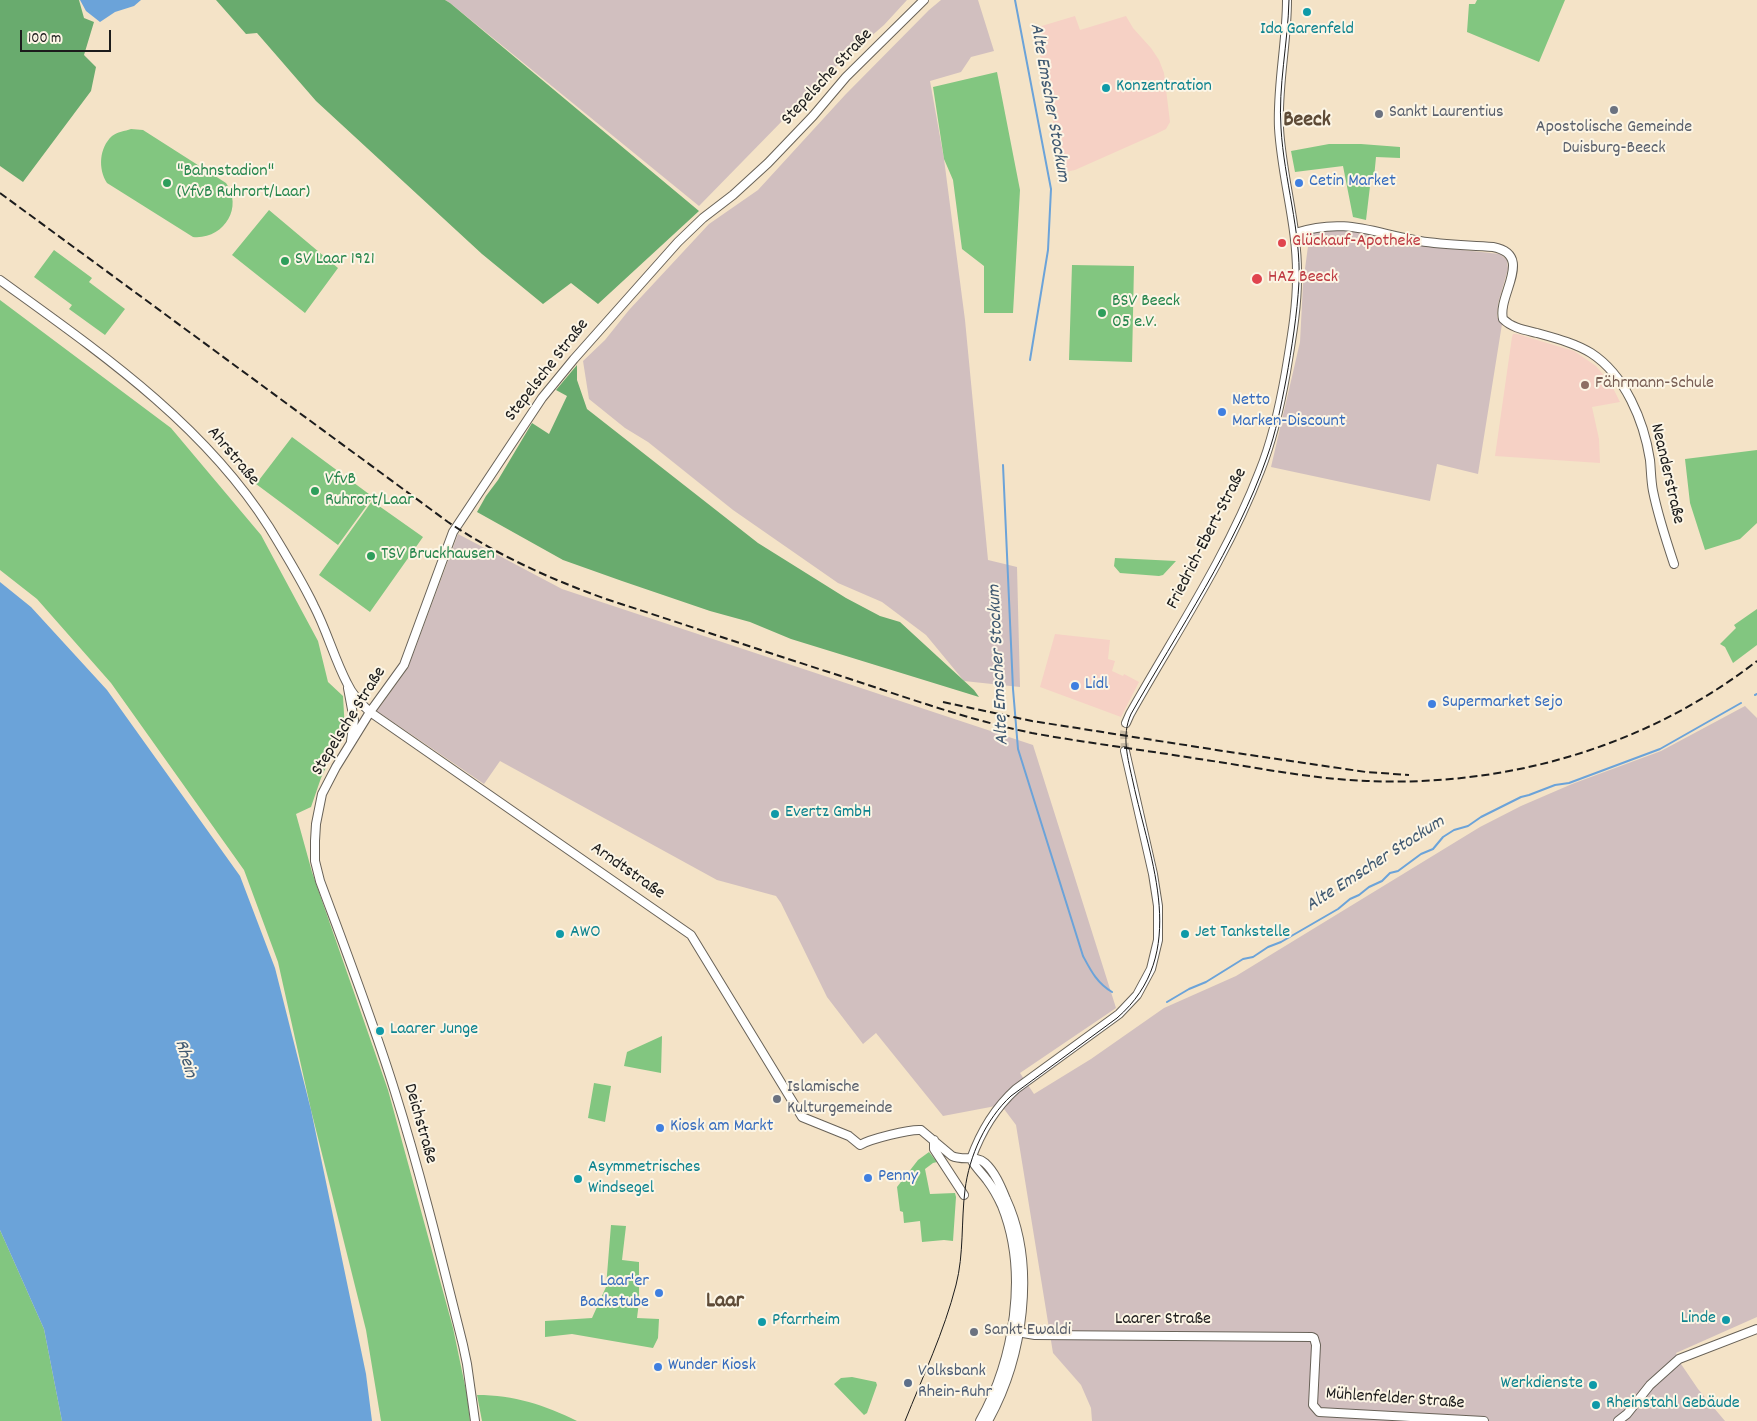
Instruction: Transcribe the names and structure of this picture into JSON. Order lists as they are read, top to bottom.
{
  "streets": {
    "street": [
      "Stepelsche Straße",
      "Ahrstraße",
      "Neanderstraße",
      "Friedrich-Ebert-Straße",
      "Arndtstraße",
      "Deichstraße",
      "Laarer Straße",
      "Mühlenfelder Straße"
    ]
  },
  "crossings": [
    ["Stepelsche Straße", "Ahrstraße"],
    ["Stepelsche Straße", "Arndtstraße"],
    ["Stepelsche Straße", "Deichstraße"],
    ["Ahrstraße", "Arndtstraße"],
    ["Neanderstraße", "Friedrich-Ebert-Straße"],
    ["Laarer Straße", "Mühlenfelder Straße"]
  ],
  "districts": ["Beeck", "Laar"],
  "water": ["Alte Emscher Stockum", "Rhein"],
  "places": [
    "Ida Garenfeld",
    "Konzentration",
    "Apostolische Gemeinde Duisburg-Beeck",
    "Sankt Laurentius",
    "\"Bahnstadion\" (VfvB Ruhrort/Laar)",
    "Cetin Market",
    "Glückauf-Apotheke",
    "SV Laar 1921",
    "HAZ Beeck",
    "BSV Beeck 05 e.V.",
    "Fährmann-Schule",
    "Netto Marken-Discount",
    "VfvB Ruhrort/Laar",
    "TSV Bruckhausen",
    "Lidl",
    "Supermarket Sejo",
    "Evertz GmbH",
    "AWO",
    "Jet Tankstelle",
    "Laarer Junge",
    "Islamische Kulturgemeinde",
    "Kiosk am Markt",
    "Penny",
    "Asymmetrisches Windsegel",
    "Laar'er Backstube",
    "Linde",
    "Pfarrheim",
    "Sankt Ewaldi",
    "Wunder Kiosk",
    "Volksbank Rhein-Ruhr",
    "Werkdienste",
    "Rheinstahl Gebäude"
  ],
  "scale_bar": "100 m"
}
